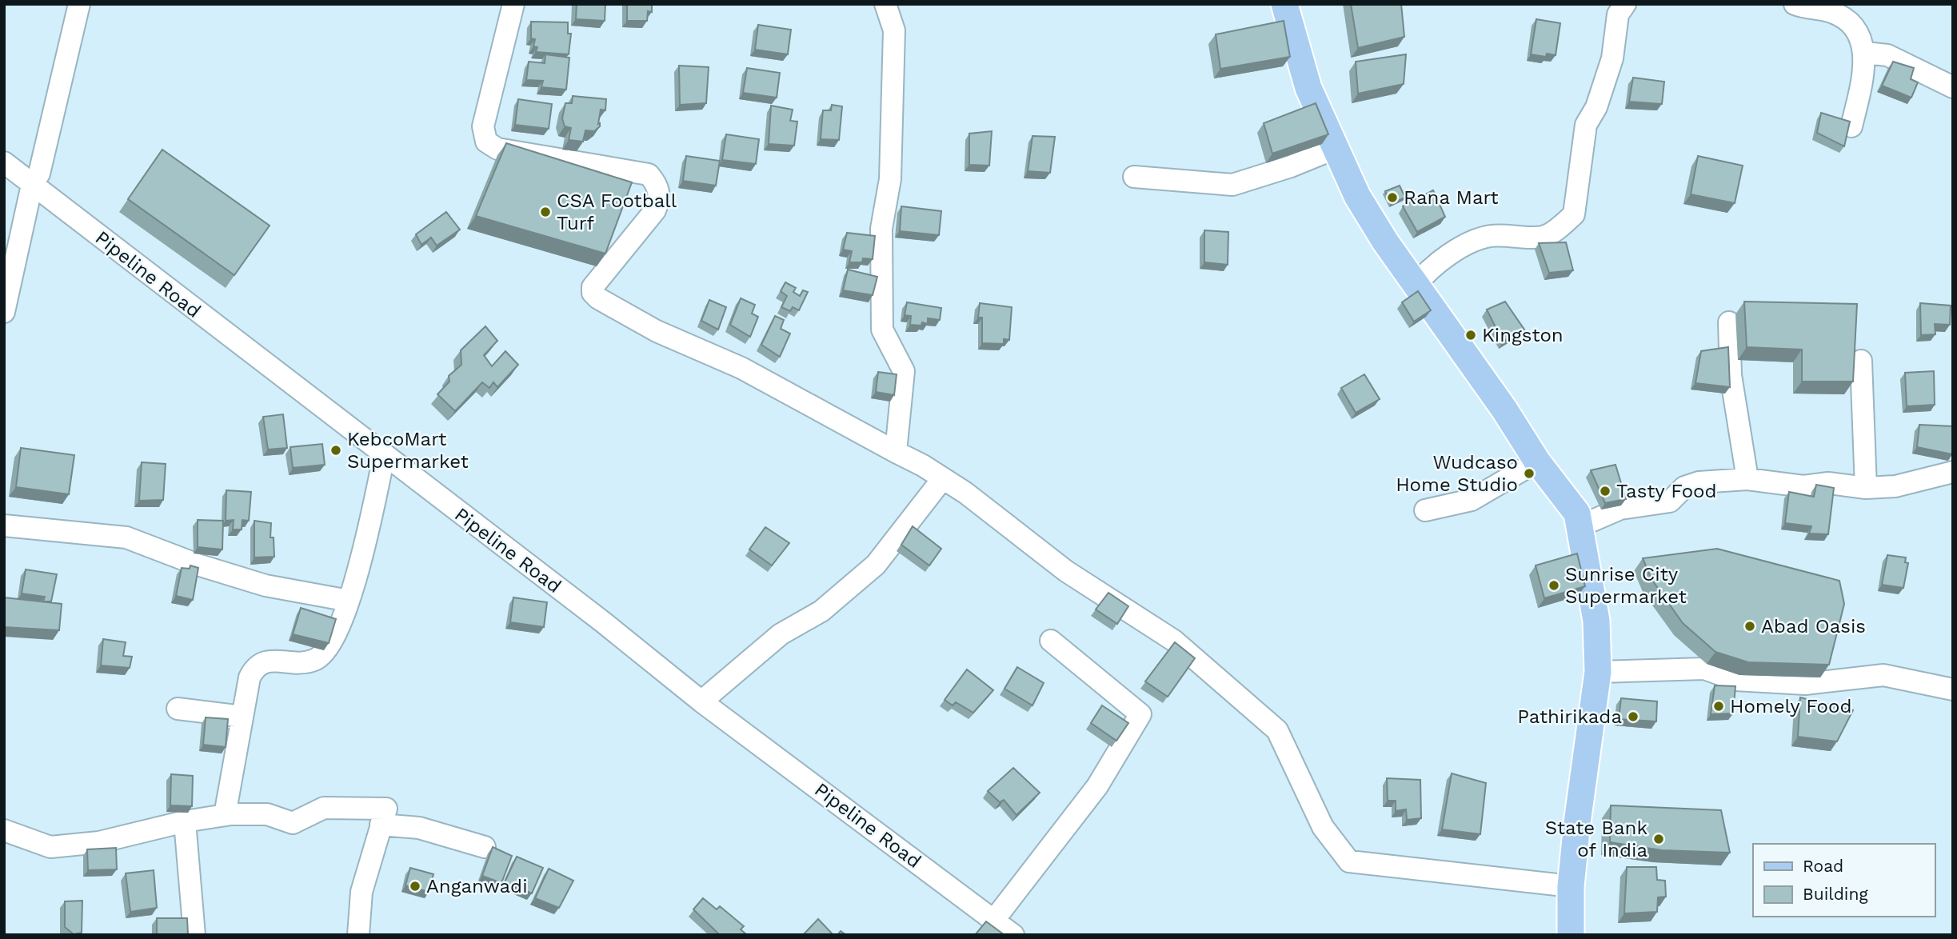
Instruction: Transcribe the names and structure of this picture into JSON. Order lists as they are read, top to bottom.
{
  "streets": {
    "street": ["Pipeline Road"]
  },
  "places": [
    "Rana Mart",
    "CSA Football Turf",
    "Kingston",
    "KebcoMart Supermarket",
    "Wudcaso Home Studio",
    "Tasty Food",
    "Sunrise City Supermarket",
    "Abad Oasis",
    "Homely Food",
    "Pathirikada",
    "State Bank of India",
    "Anganwadi"
  ],
  "legend": ["Road", "Building"]
}
